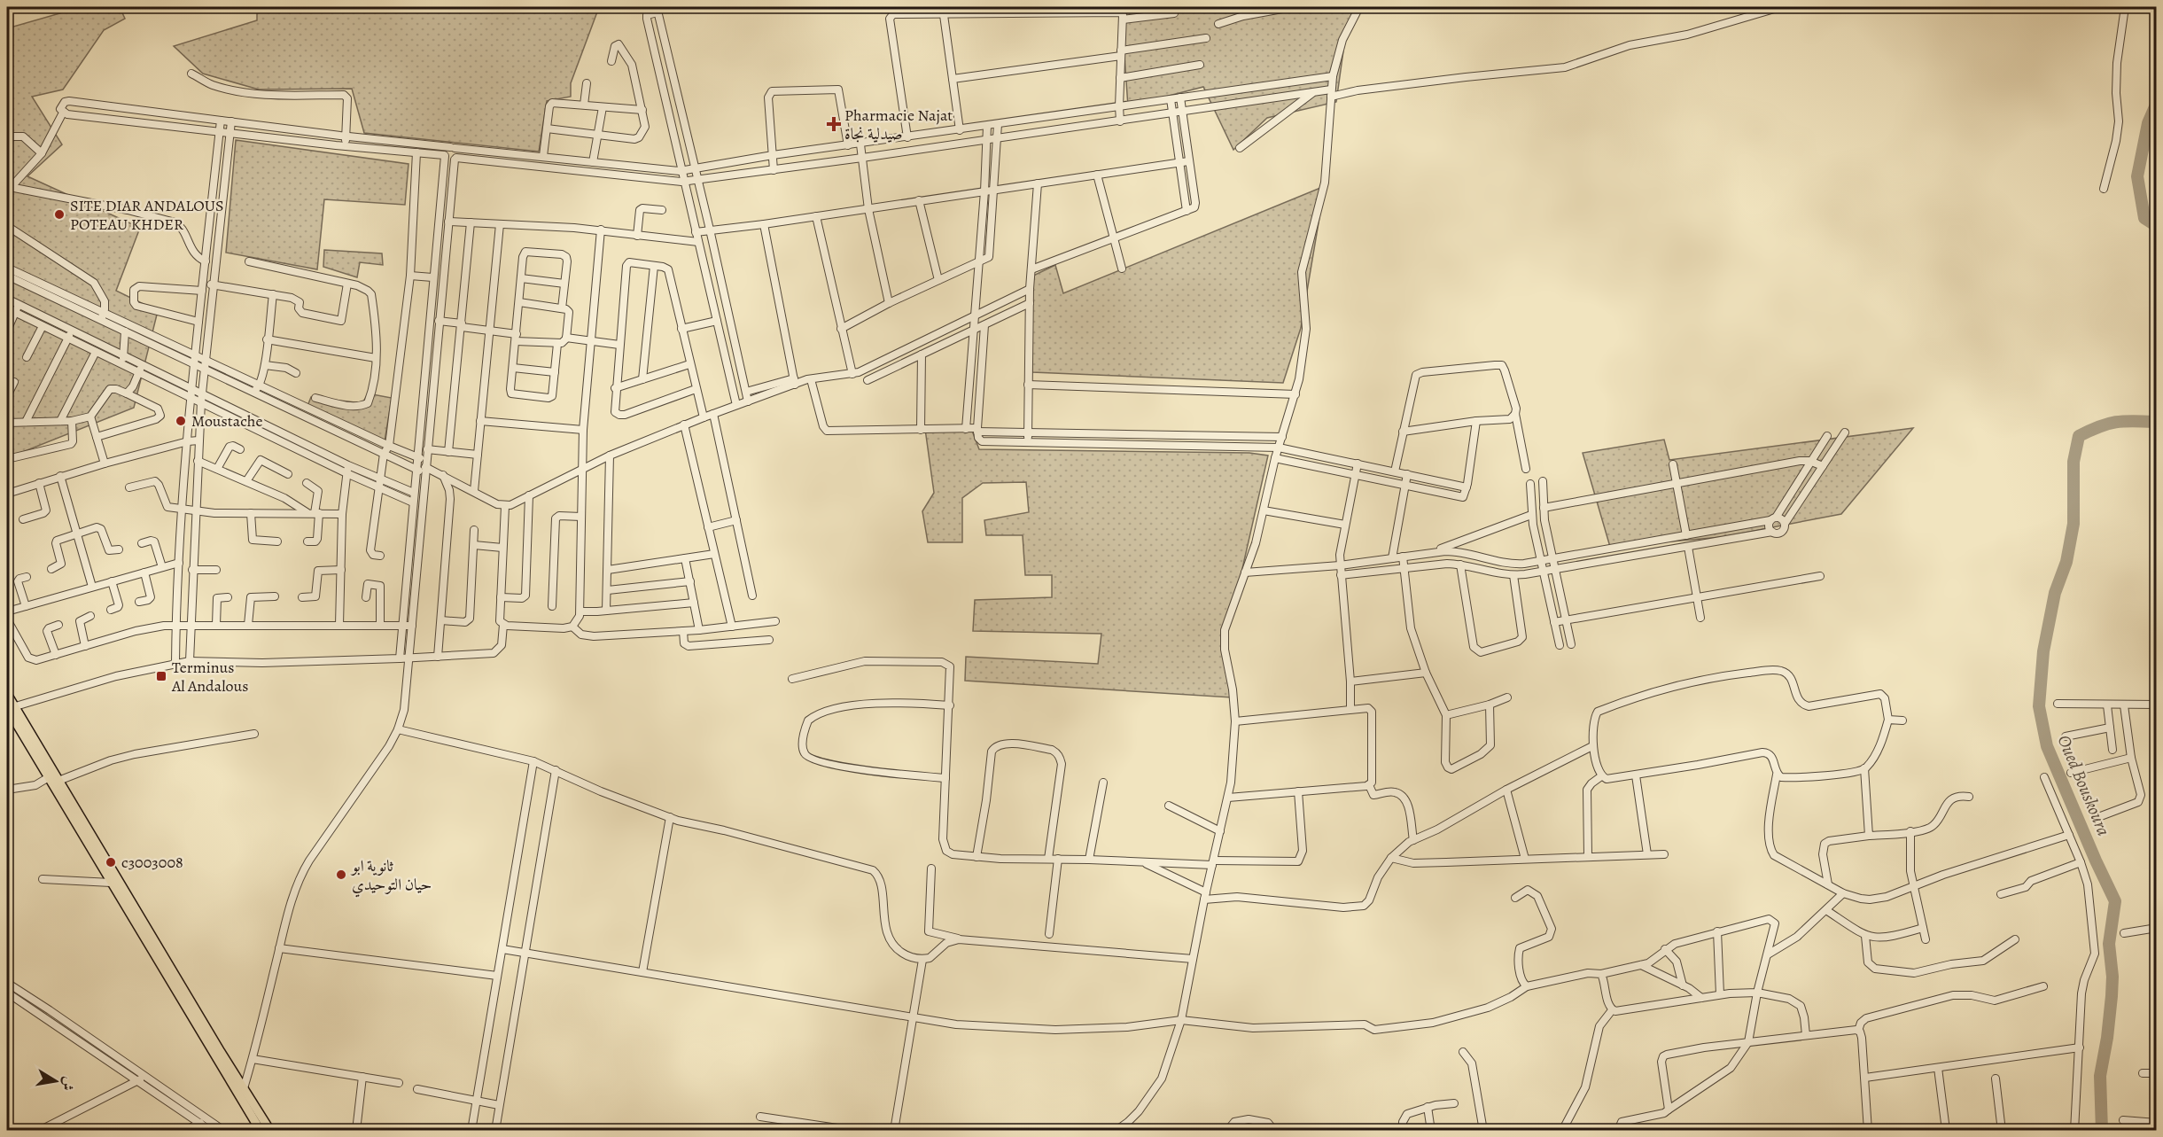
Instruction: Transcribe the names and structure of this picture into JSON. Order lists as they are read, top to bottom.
{
  "water": ["Oued Bouskoura"],
  "places": {
    "health": ["Pharmacie Najat صيدلية نجاة"],
    "other": [
      "SITE DIAR ANDALOUS POTEAU KHDER",
      "Moustache",
      "c3003008",
      "ثانوية ابو حيان التوحيدي"
    ],
    "transit": ["Terminus Al Andalous"]
  },
  "north": "right"
}
